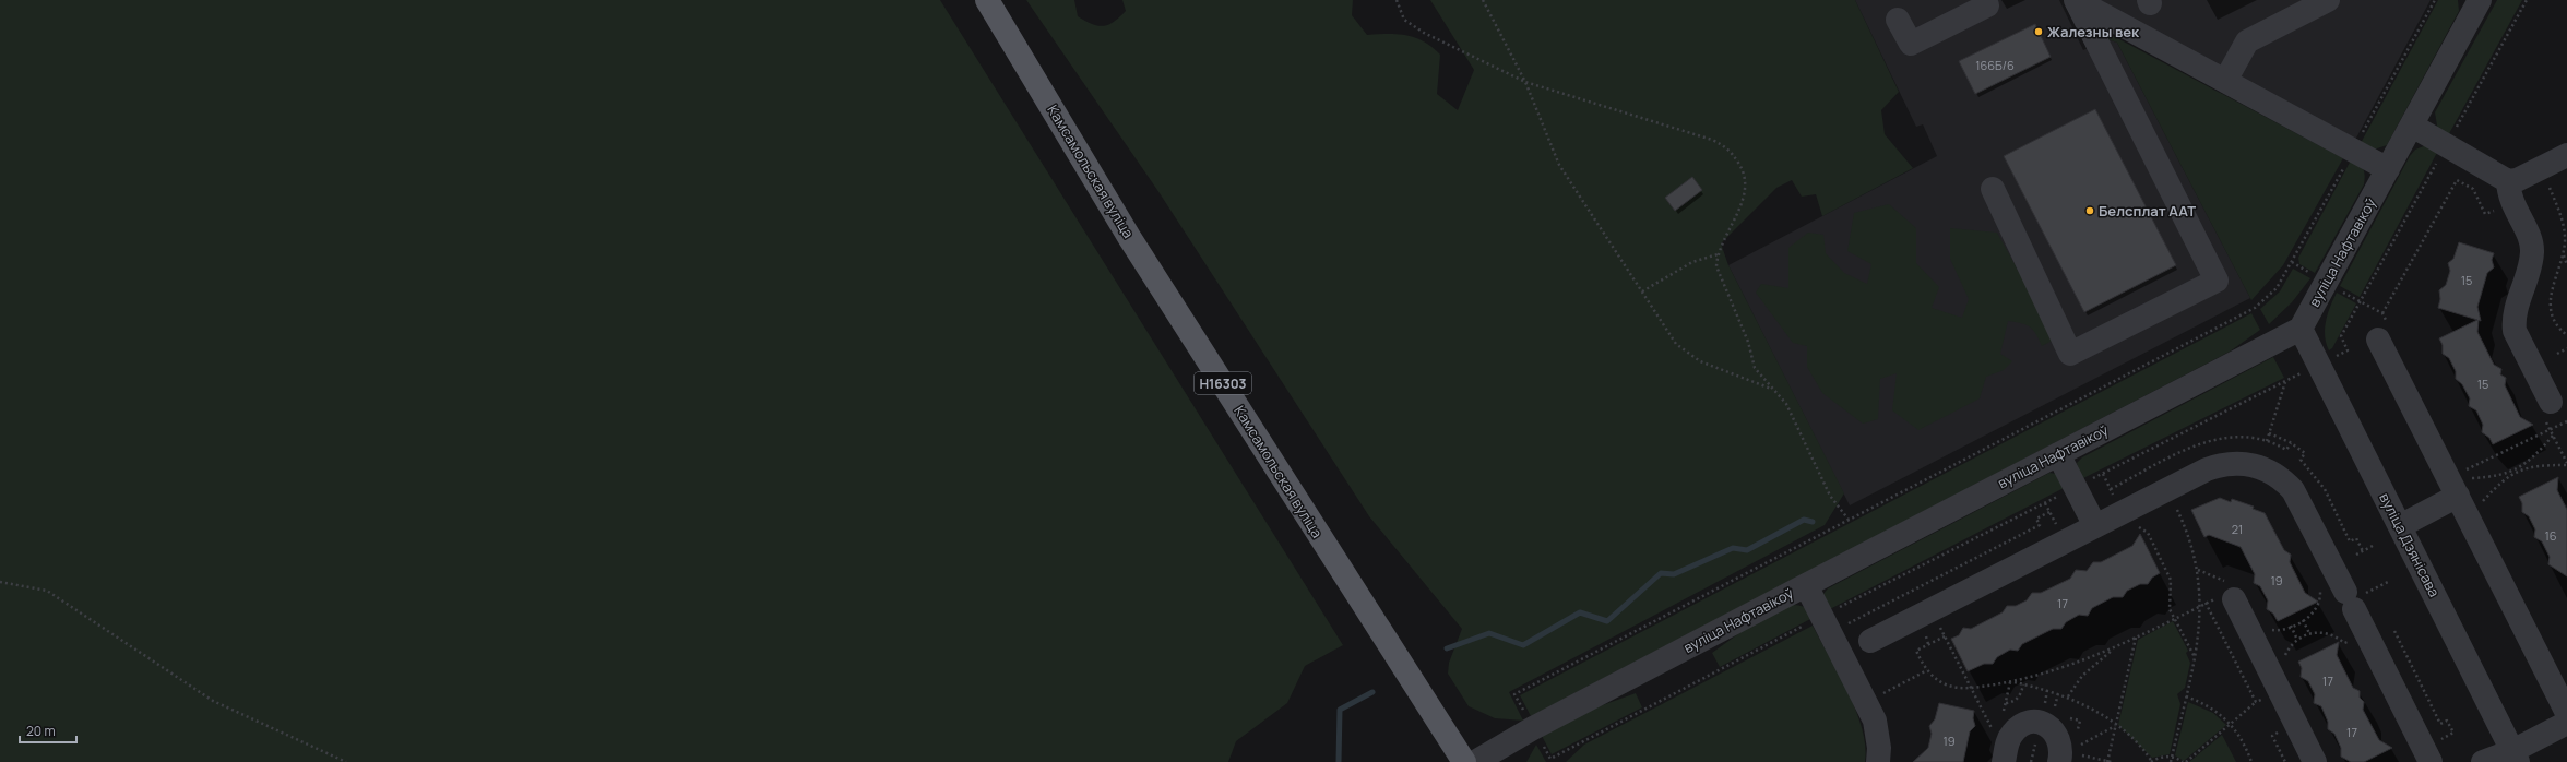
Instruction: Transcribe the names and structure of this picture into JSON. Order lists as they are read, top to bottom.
{
  "streets": {
    "main road": ["Камсамольская вуліца", "Н16303"],
    "street": ["вуліца Нафтавікоў", "вуліца Дзянісава"]
  },
  "crossings": [
    ["вуліца Нафтавікоў", "вуліца Дзянісава"]
  ],
  "places": ["Жалезны век", "Белсплат ААТ"],
  "house_numbers": [
    "166Б/6",
    "15",
    "15",
    "21",
    "16",
    "19",
    "17",
    "17",
    "17",
    "19"
  ],
  "scale_bar": "20 m"
}
